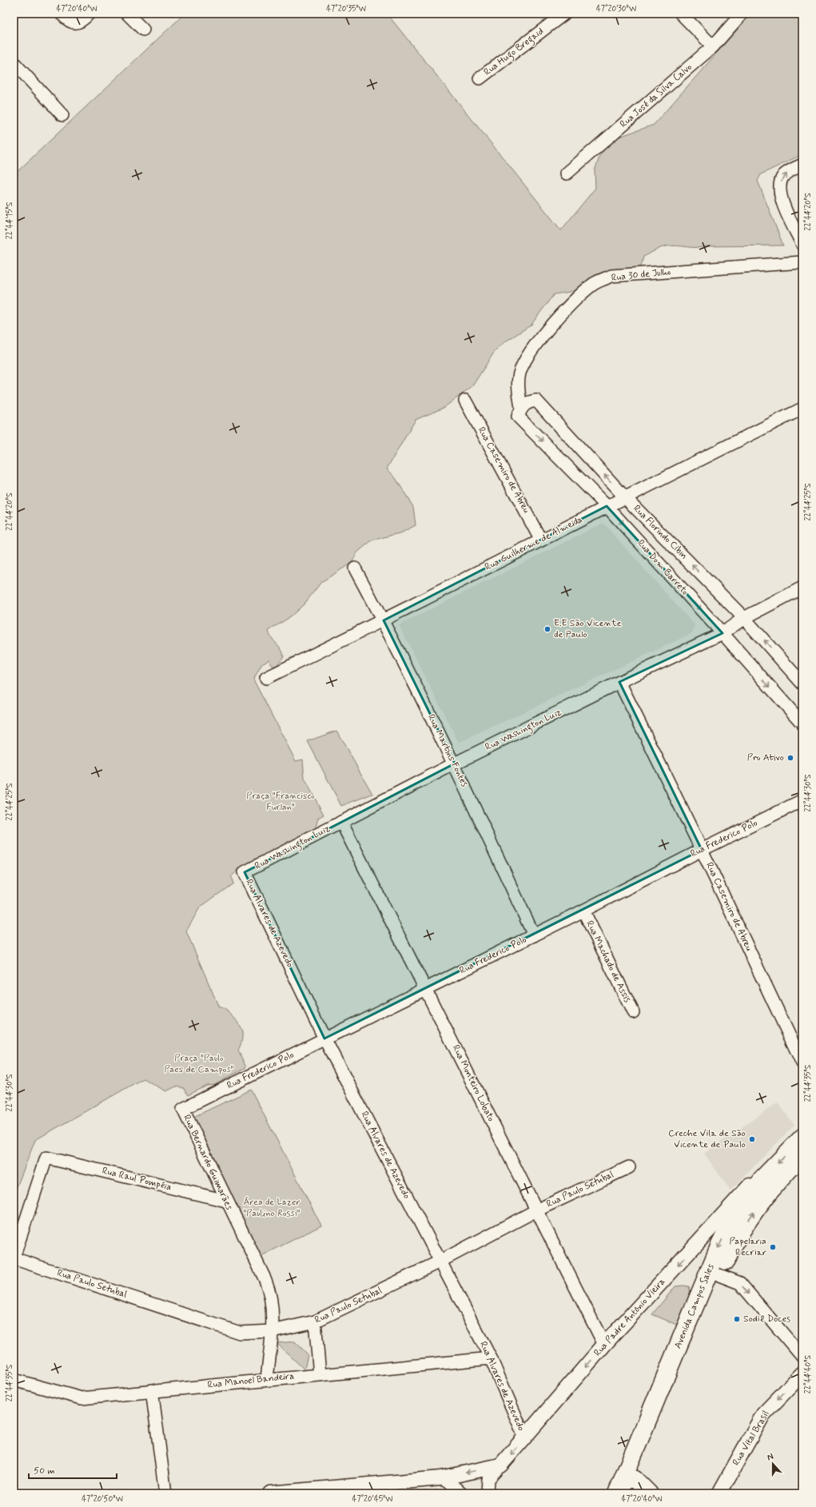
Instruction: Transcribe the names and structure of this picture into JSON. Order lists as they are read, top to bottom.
{
  "streets": {
    "main road": ["Avenida Campos Sales"],
    "street": [
      "Rua Hugo Bregaid",
      "Rua José da Silva Calvo",
      "Rua 30 de Julho",
      "Rua Casemiro de Abreu",
      "Rua Florindo Cibin",
      "Rua Guilherme de Almeida",
      "Rua Dom Barreto",
      "Rua Washington Luiz",
      "Rua Martins Fontes",
      "Rua Frederico Polo",
      "Rua Alvares de Azevedo",
      "Rua Machado de Assis",
      "Rua Monteiro Lobato",
      "Rua Bernardo Guimarães",
      "Rua Raul Pompéia",
      "Rua Paulo Setubal",
      "Rua Padre Antônio Vieira",
      "Rua Manoel Bandeira",
      "Rua Vital Brasil"
    ]
  },
  "crossings": [
    ["Rua 30 de Julho", "Rua Florindo Cibin"],
    ["Rua 30 de Julho", "Rua Dom Barreto"],
    ["Rua Casemiro de Abreu", "Rua Guilherme de Almeida"],
    ["Rua Casemiro de Abreu", "Rua Washington Luiz"],
    ["Rua Casemiro de Abreu", "Rua Frederico Polo"],
    ["Rua Florindo Cibin", "Rua Guilherme de Almeida"],
    ["Rua Florindo Cibin", "Rua Dom Barreto"],
    ["Rua Florindo Cibin", "Rua Washington Luiz"],
    ["Rua Guilherme de Almeida", "Rua Dom Barreto"],
    ["Rua Guilherme de Almeida", "Rua Martins Fontes"],
    ["Rua Dom Barreto", "Rua Washington Luiz"],
    ["Rua Washington Luiz", "Rua Martins Fontes"],
    ["Rua Washington Luiz", "Rua Alvares de Azevedo"],
    ["Rua Washington Luiz", "Rua Monteiro Lobato"],
    ["Rua Martins Fontes", "Rua Frederico Polo"],
    ["Rua Frederico Polo", "Rua Alvares de Azevedo"],
    ["Rua Frederico Polo", "Rua Machado de Assis"],
    ["Rua Frederico Polo", "Rua Monteiro Lobato"],
    ["Rua Frederico Polo", "Rua Bernardo Guimarães"],
    ["Rua Alvares de Azevedo", "Rua Paulo Setubal"],
    ["Rua Alvares de Azevedo", "Rua Padre Antônio Vieira"],
    ["Rua Alvares de Azevedo", "Rua Manoel Bandeira"],
    ["Rua Monteiro Lobato", "Rua Paulo Setubal"],
    ["Rua Monteiro Lobato", "Rua Padre Antônio Vieira"],
    ["Rua Bernardo Guimarães", "Rua Raul Pompéia"],
    ["Rua Bernardo Guimarães", "Rua Paulo Setubal"],
    ["Rua Bernardo Guimarães", "Rua Manoel Bandeira"],
    ["Rua Raul Pompéia", "Rua Paulo Setubal"],
    ["Avenida Campos Sales", "Rua Padre Antônio Vieira"]
  ],
  "one_way": [
    "Rua Florindo Cibin",
    "Rua Dom Barreto",
    "Rua Padre Antônio Vieira",
    "Rua Vital Brasil"
  ],
  "parks": ["Praça \"Francisco Furlan\"", "Praça \"Paulo Paes de Campos\"", "Área de Lazer \"Paulino Rossi\""],
  "places": [
    "E.E São Vicente de Paulo",
    "Pro Ativo",
    "Creche Vila de São Vicente de Paulo",
    "Papelaria Recriar",
    "Sodiê Doces"
  ],
  "scale_bar": "50 m",
  "north": "top",
  "coordinates": [
    "47°20'40\"W",
    "47°20'35\"W",
    "47°20'30\"W",
    "22°44'20\"S",
    "22°44'15\"S",
    "22°44'25\"S",
    "22°44'30\"S",
    "22°44'35\"S",
    "22°44'40\"S",
    "47°20'50\"W",
    "47°20'45\"W"
  ]
}
